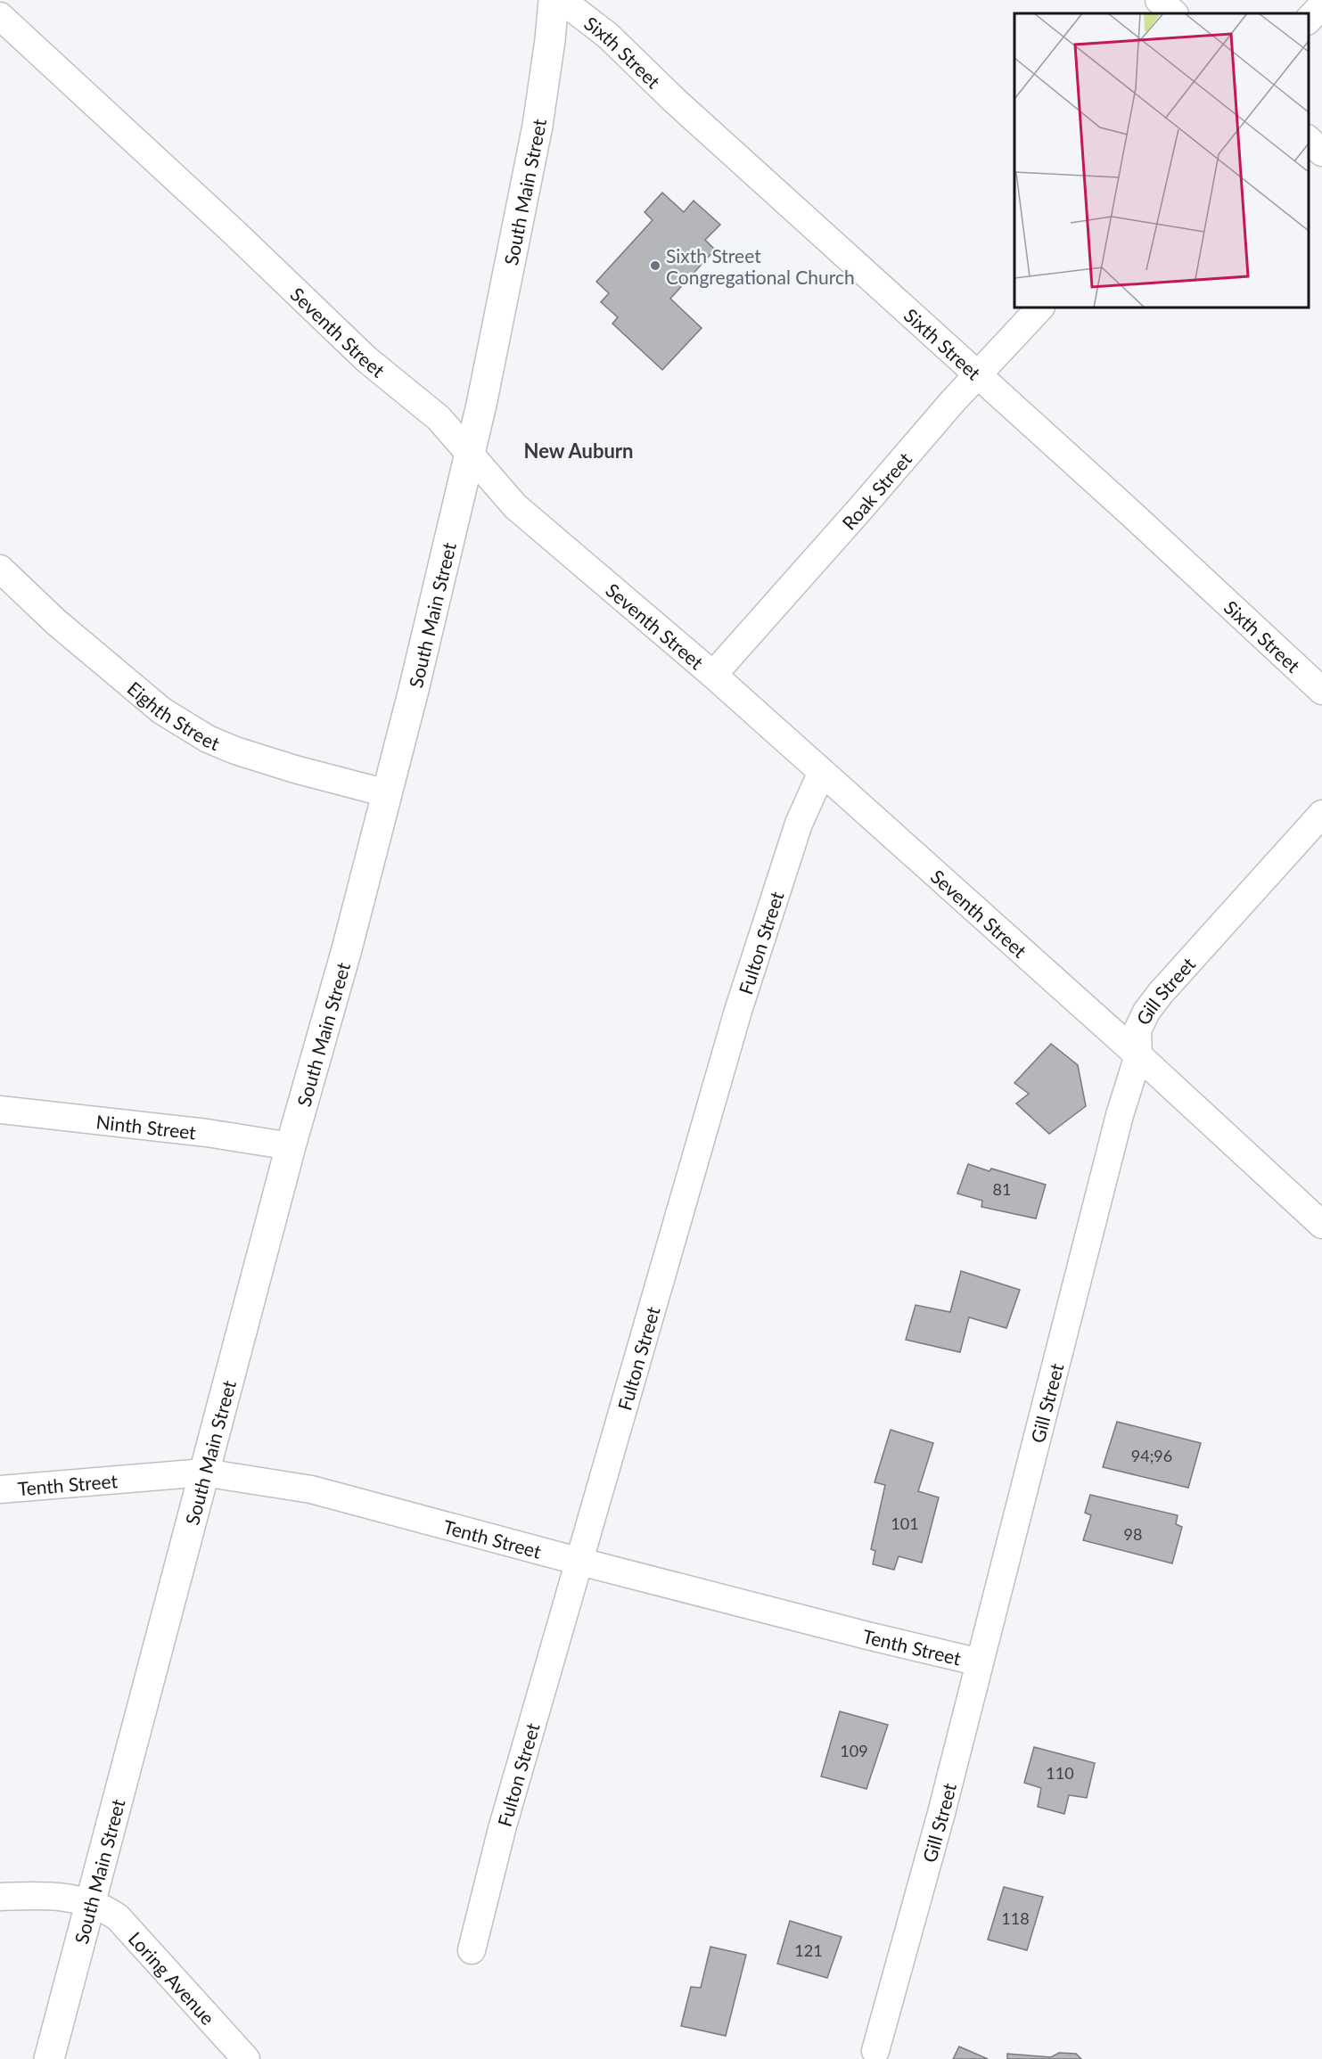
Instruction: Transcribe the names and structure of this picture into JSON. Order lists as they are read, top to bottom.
{
  "streets": {
    "street": [
      "Sixth Street",
      "South Main Street",
      "Seventh Street",
      "Roak Street",
      "Eighth Street",
      "Fulton Street",
      "Gill Street",
      "Ninth Street",
      "Tenth Street",
      "Loring Avenue"
    ]
  },
  "crossings": [
    ["Sixth Street", "Roak Street"],
    ["South Main Street", "Seventh Street"],
    ["South Main Street", "Eighth Street"],
    ["South Main Street", "Ninth Street"],
    ["South Main Street", "Tenth Street"],
    ["South Main Street", "Loring Avenue"],
    ["Seventh Street", "Roak Street"],
    ["Seventh Street", "Fulton Street"],
    ["Seventh Street", "Gill Street"],
    ["Fulton Street", "Tenth Street"],
    ["Gill Street", "Tenth Street"]
  ],
  "districts": ["New Auburn"],
  "places": ["Sixth Street Congregational Church"],
  "house_numbers": [
    "81",
    "94;96",
    "101",
    "98",
    "109",
    "110",
    "118",
    "121"
  ]
}
